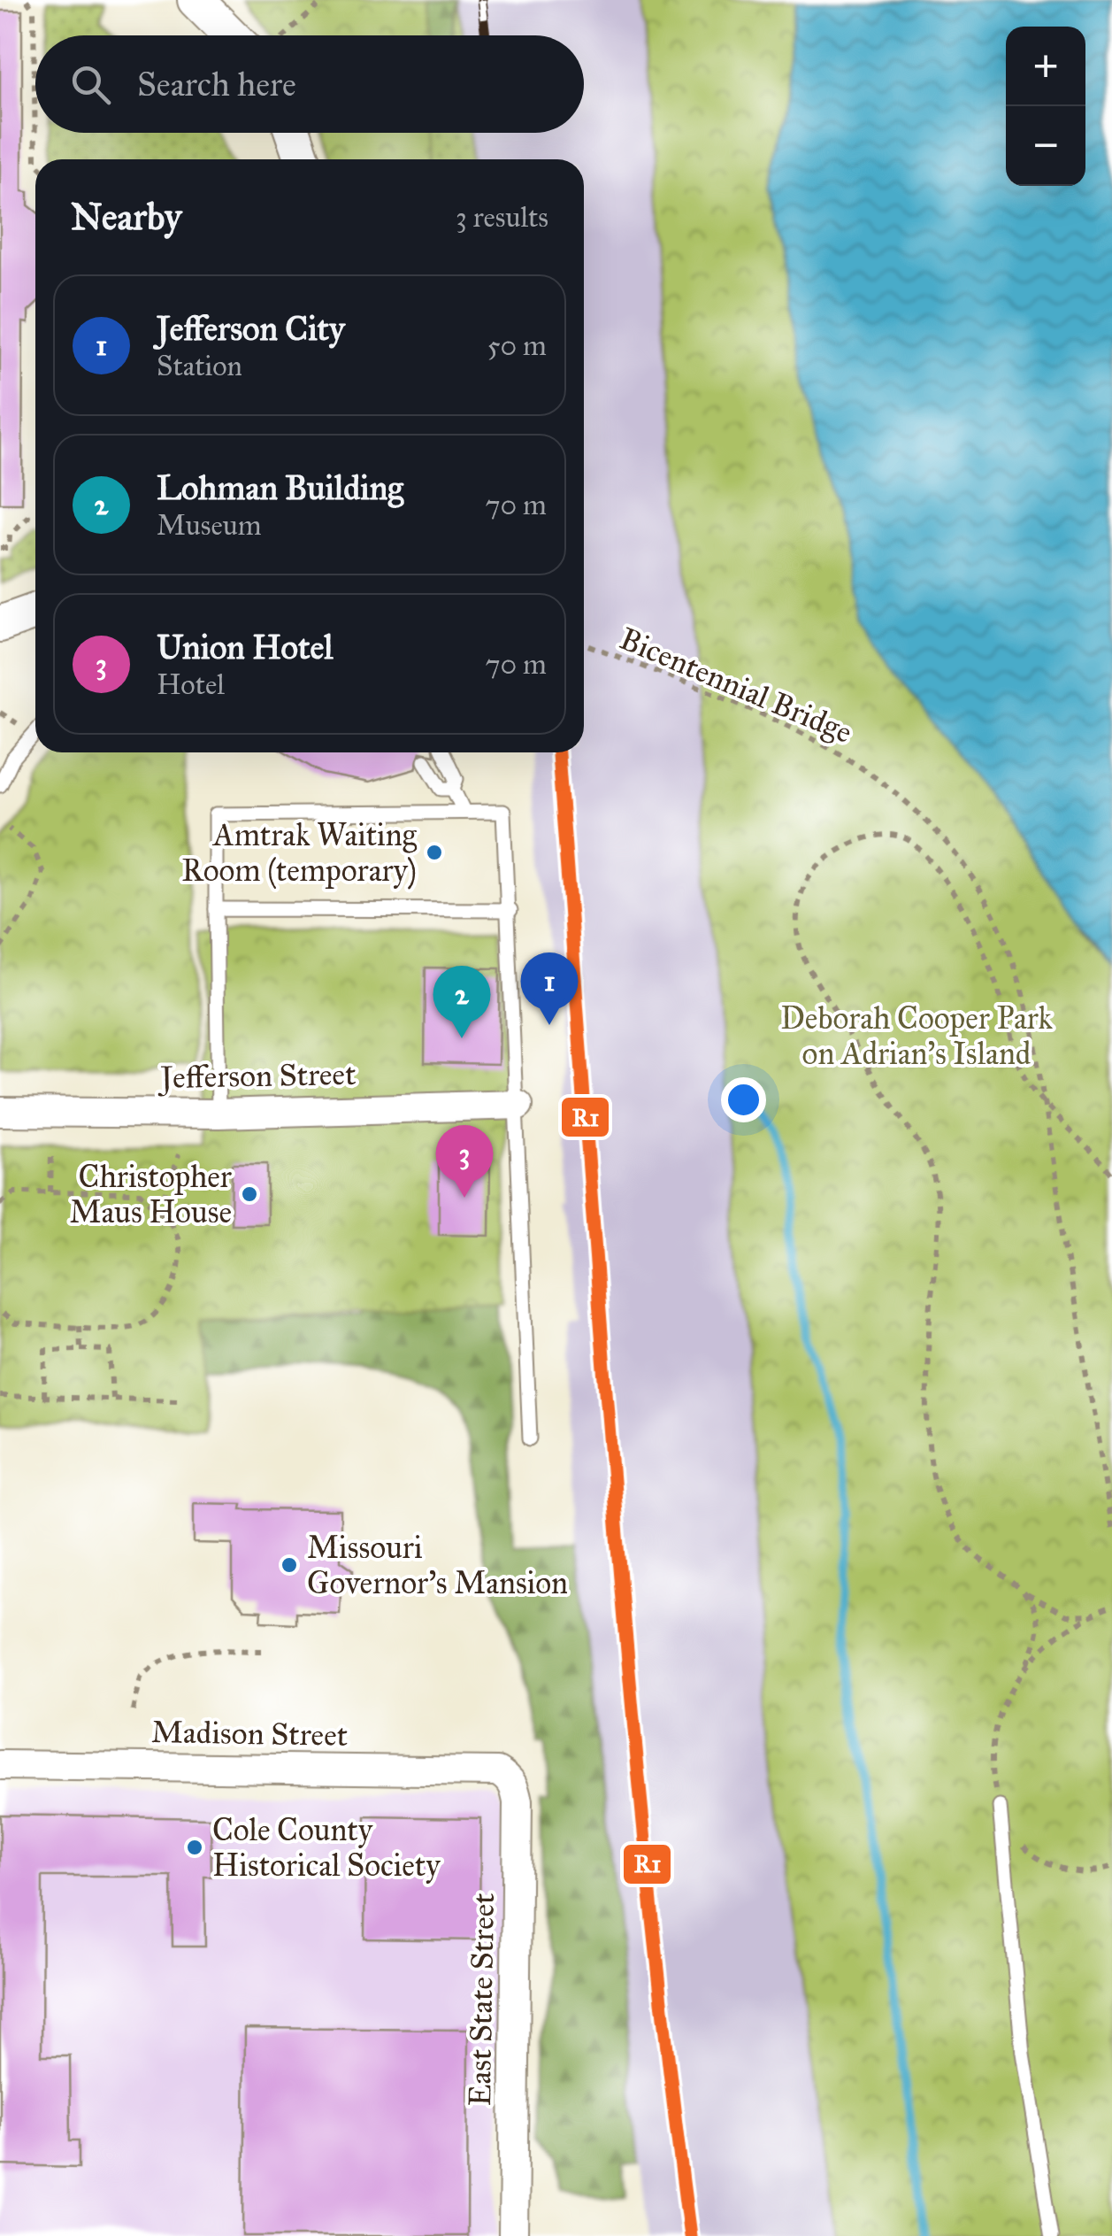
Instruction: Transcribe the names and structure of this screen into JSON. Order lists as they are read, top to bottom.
{
  "streets": {
    "street": ["Jefferson Street", "Madison Street", "East State Street"],
    "path": ["Bicentennial Bridge"]
  },
  "crossings": [
    ["Madison Street", "East State Street"]
  ],
  "parks": ["Deborah Cooper Park on Adrian's Island"],
  "places": [
    "Amtrak Waiting Room (temporary)",
    "Christopher Maus House",
    "Missouri Governor's Mansion",
    "Cole County Historical Society"
  ],
  "lines": ["transit line R1"],
  "page": {
    "map_buttons": ["+", "−"],
    "search": "Search here",
    "heading": ["Nearby", "3 results"],
    "list": [
      {
        "mark": "1",
        "name": "Jefferson City",
        "note": "Station",
        "value": "50 m"
      },
      {
        "mark": "2",
        "name": "Lohman Building",
        "note": "Museum",
        "value": "70 m"
      },
      {
        "mark": "3",
        "name": "Union Hotel",
        "note": "Hotel",
        "value": "70 m"
      }
    ],
    "pins": ["1", "2", "3"]
  }
}
